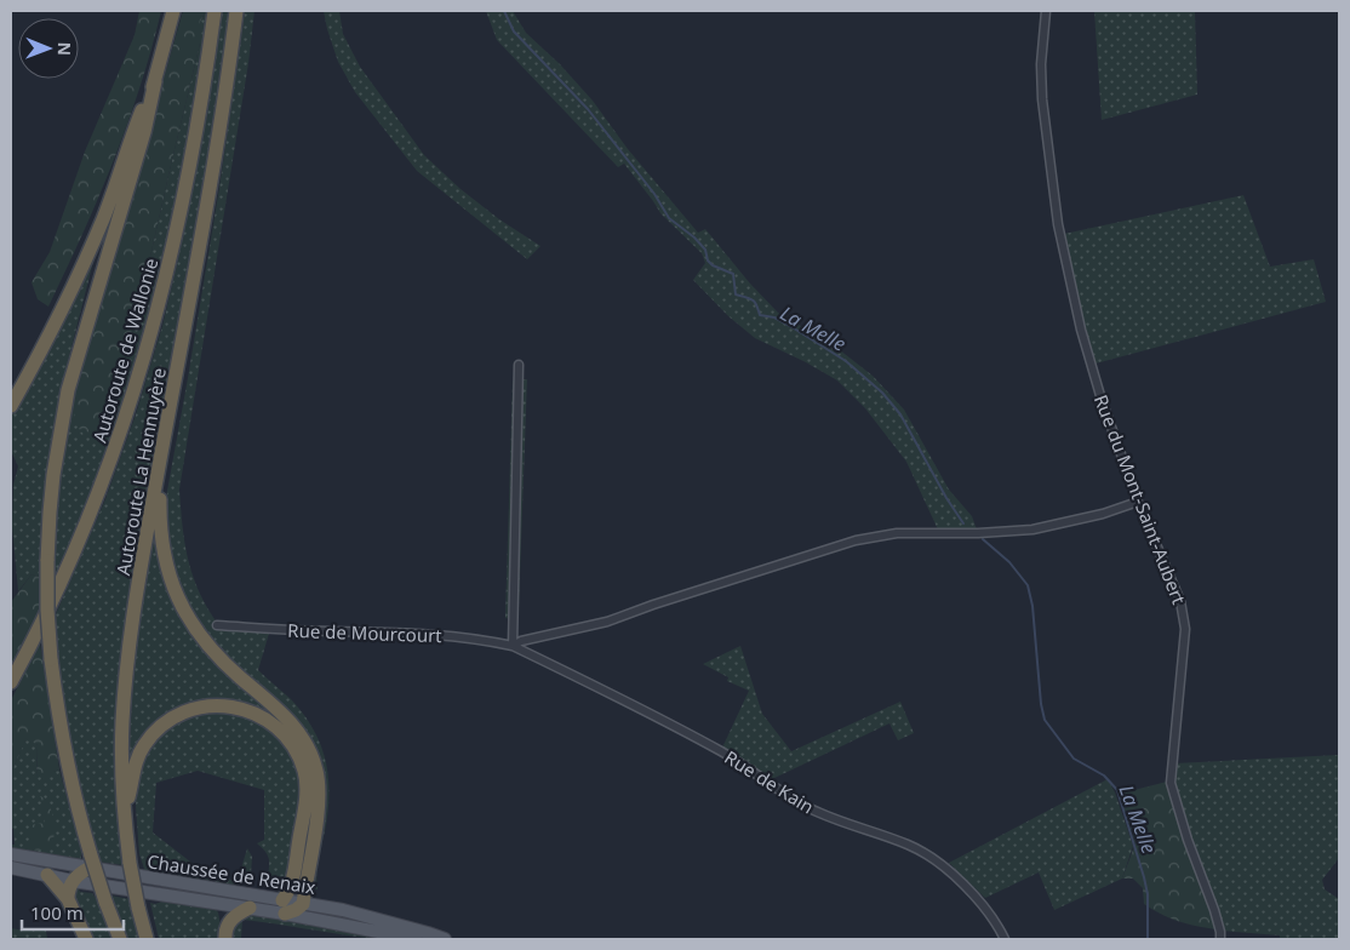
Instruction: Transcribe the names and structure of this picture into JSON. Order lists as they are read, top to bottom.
{
  "streets": {
    "highway": ["Autoroute de Wallonie", "Autoroute La Hennuyère"],
    "main road": ["Chaussée de Renaix"],
    "street": ["Rue du Mont-Saint-Aubert", "Rue de Mourcourt", "Rue de Kain"]
  },
  "crossings": [
    ["Rue de Mourcourt", "Rue de Kain"]
  ],
  "water": ["La Melle"],
  "scale_bar": "100 m",
  "north": "right"
}
